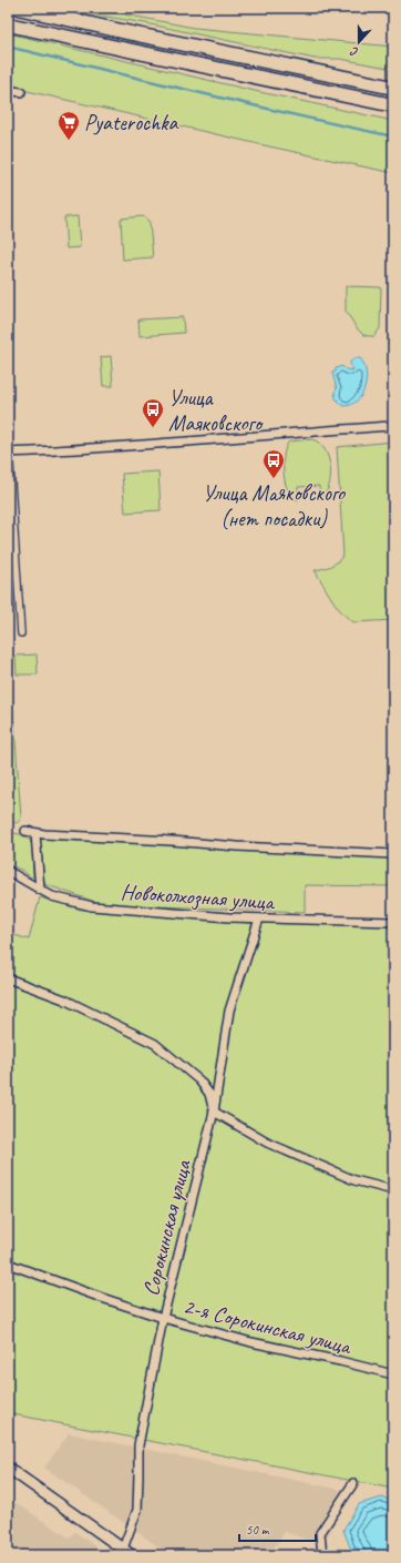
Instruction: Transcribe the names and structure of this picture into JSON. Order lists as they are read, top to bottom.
{
  "streets": {
    "street": ["Новоколхозная улица", "Сорокинская улица", "2-я Сорокинская улица"]
  },
  "crossings": [
    ["Новоколхозная улица", "Сорокинская улица"],
    ["Сорокинская улица", "2-я Сорокинская улица"]
  ],
  "places": {
    "supermarket": ["Pyaterochka"],
    "bus stop": ["Улица Маяковского", "Улица Маяковского (нет посадки)"]
  },
  "scale_bar": "50 m",
  "north": "bottom"
}
